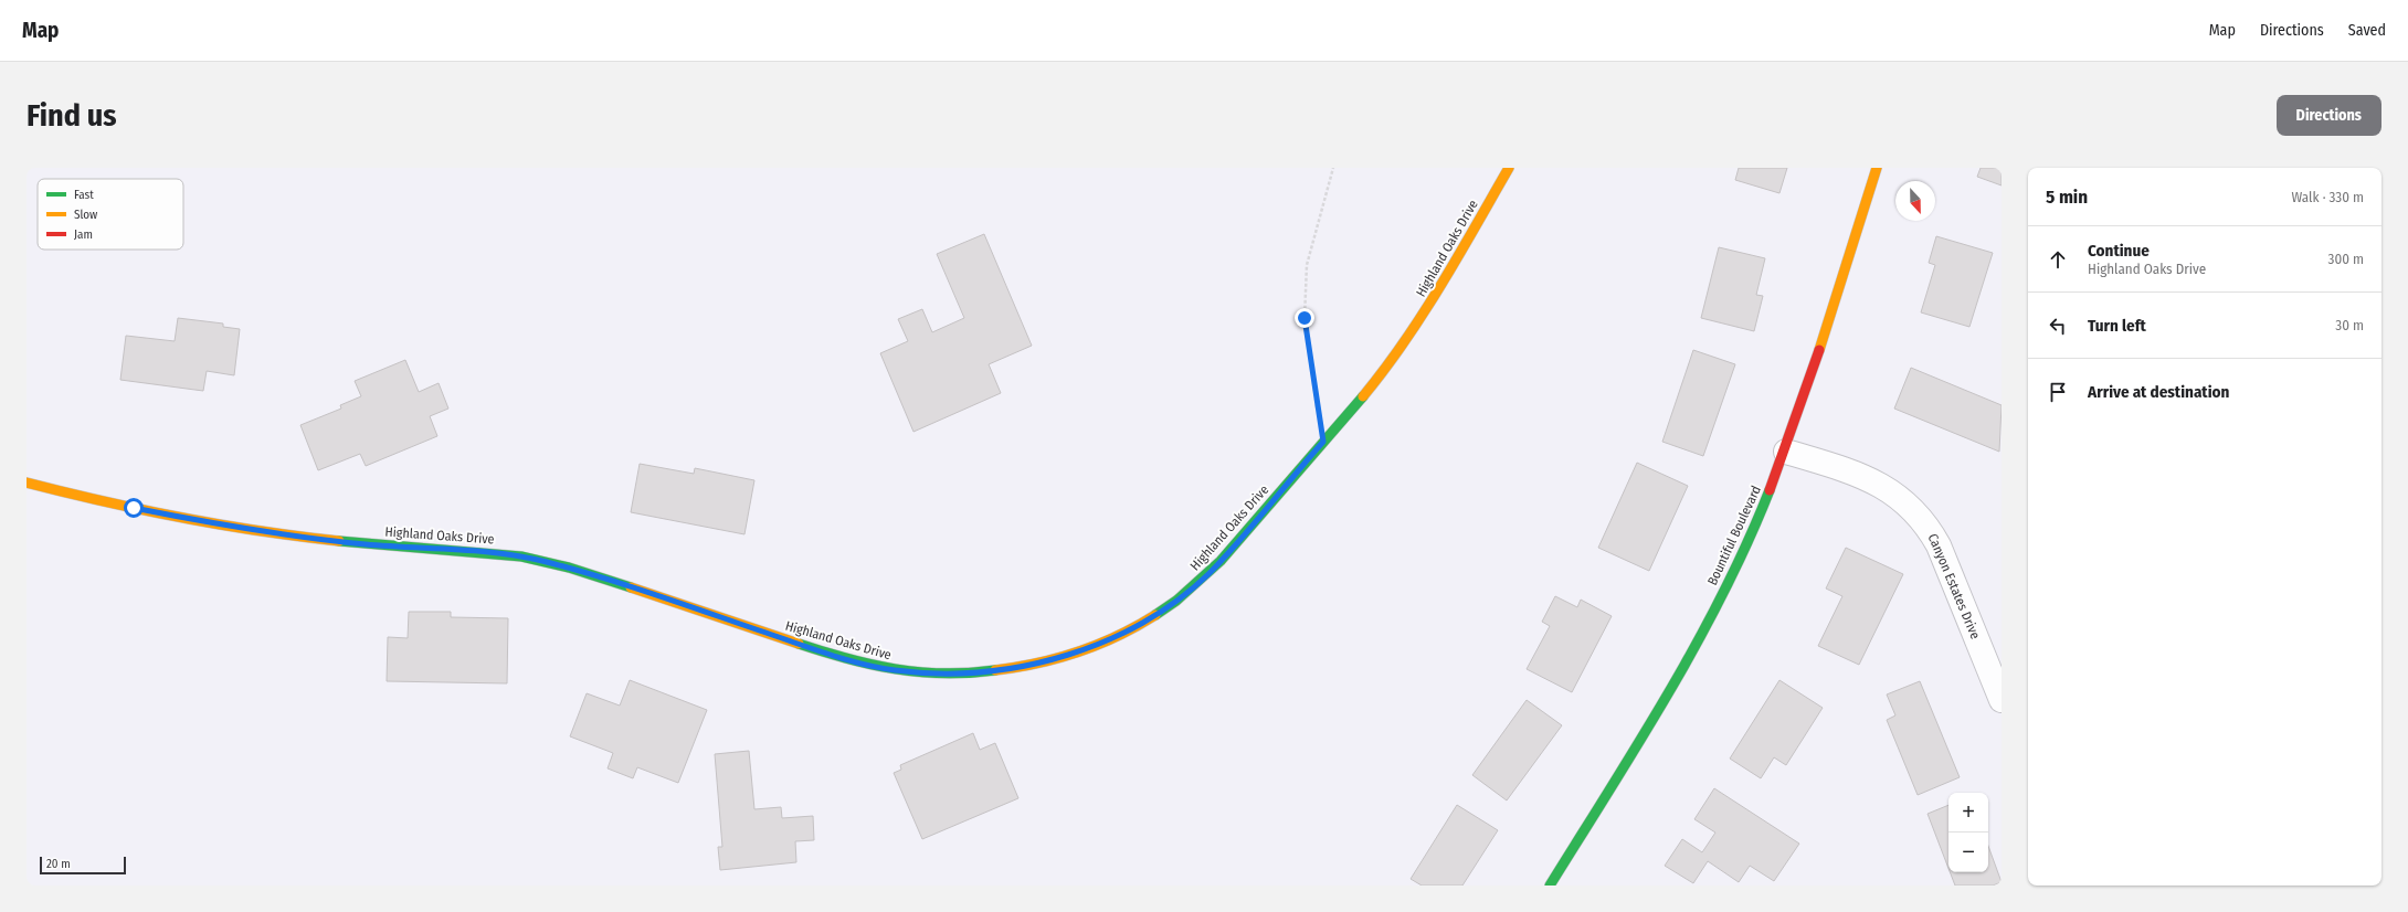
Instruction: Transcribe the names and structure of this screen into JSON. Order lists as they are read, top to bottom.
{
  "streets": {
    "street": ["Highland Oaks Drive", "Bountiful Boulevard", "Canyon Estates Drive"]
  },
  "crossings": [
    ["Bountiful Boulevard", "Canyon Estates Drive"]
  ],
  "legend": ["Fast", "Slow", "Jam"],
  "scale_bar": "20 m",
  "north": "bottom",
  "page": {
    "header": "Map",
    "nav": ["Map", "Directions", "Saved"],
    "buttons": "Directions",
    "title": "Find us",
    "heading": ["5 min", "Walk · 330 m"],
    "list": [
      ["Continue", "Highland Oaks Drive", "300 m"],
      ["Turn left", "30 m"],
      "Arrive at destination"
    ],
    "map_buttons": ["+", "−"],
    "scale": "20 m"
  }
}
